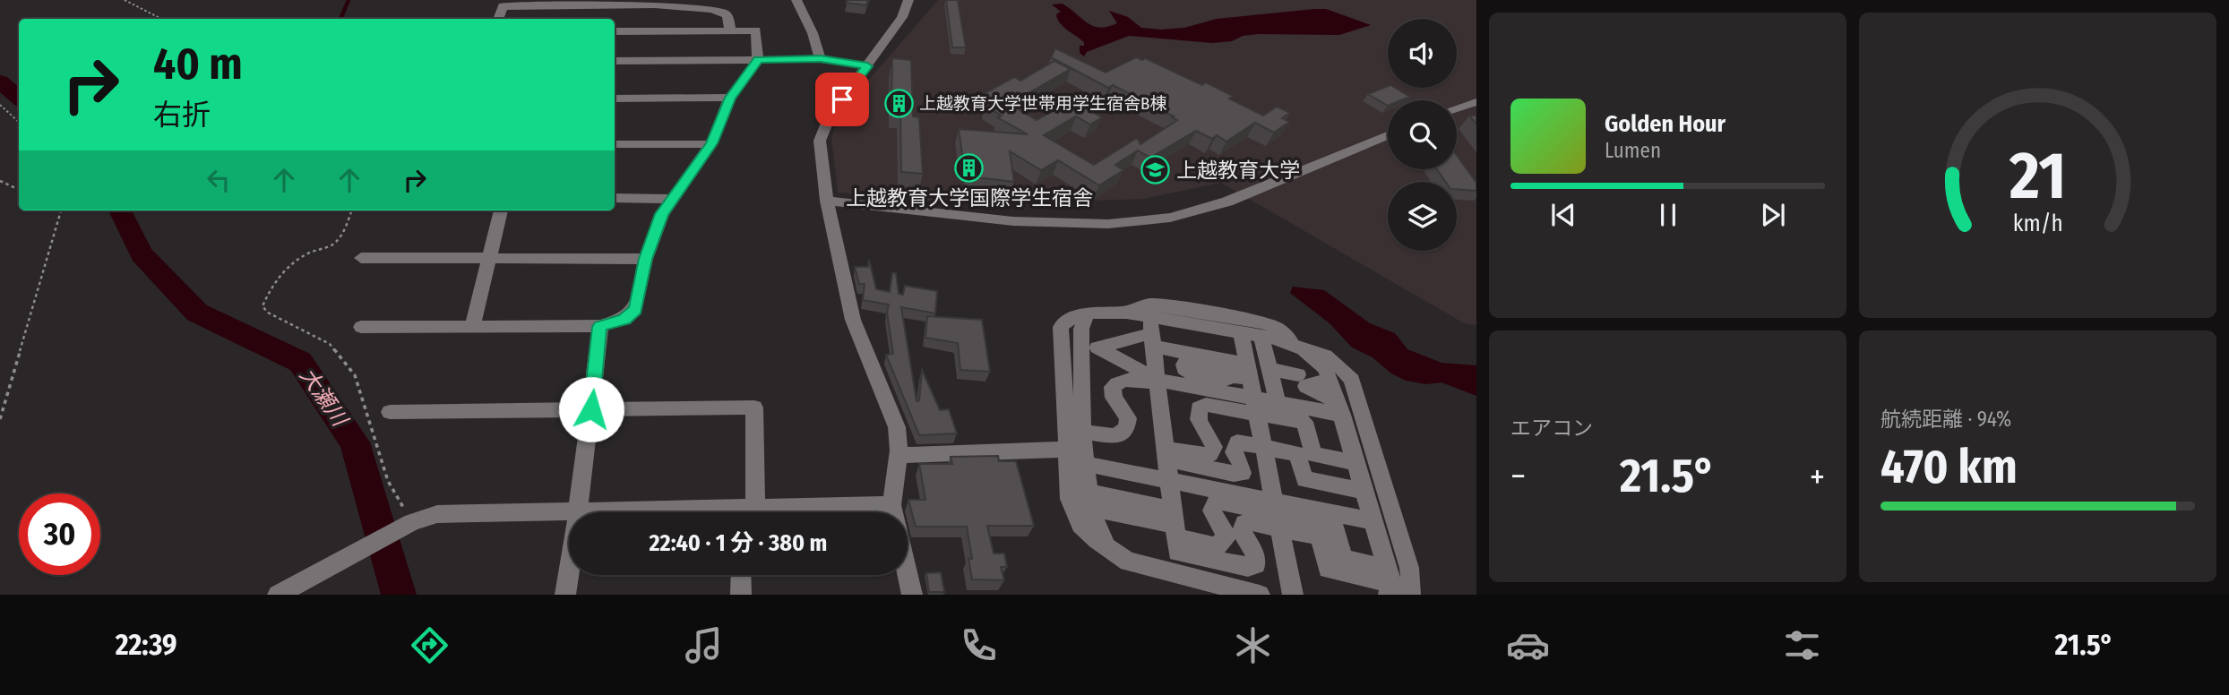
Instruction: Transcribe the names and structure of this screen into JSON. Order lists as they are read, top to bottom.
{
  "water": ["大瀬川"],
  "places": {
    "building": ["上越教育大学世帯用学生宿舎B棟", "上越教育大学国際学生宿舎"],
    "school or university": ["上越教育大学"]
  },
  "page": {
    "turn": ["40 m", "右折"],
    "song": ["Golden Hour", "Lumen"],
    "tile": [
      "エアコン",
      ["航続距離 · 94%", "470 km"]
    ],
    "heat": ["−", "21.5°", "+"],
    "limit": "30",
    "trip": "22:40 · 1 分 · 380 m",
    "tabs": ["22:39", "21.5°"],
    "gauge": ["21", "km/h"]
  }
}
